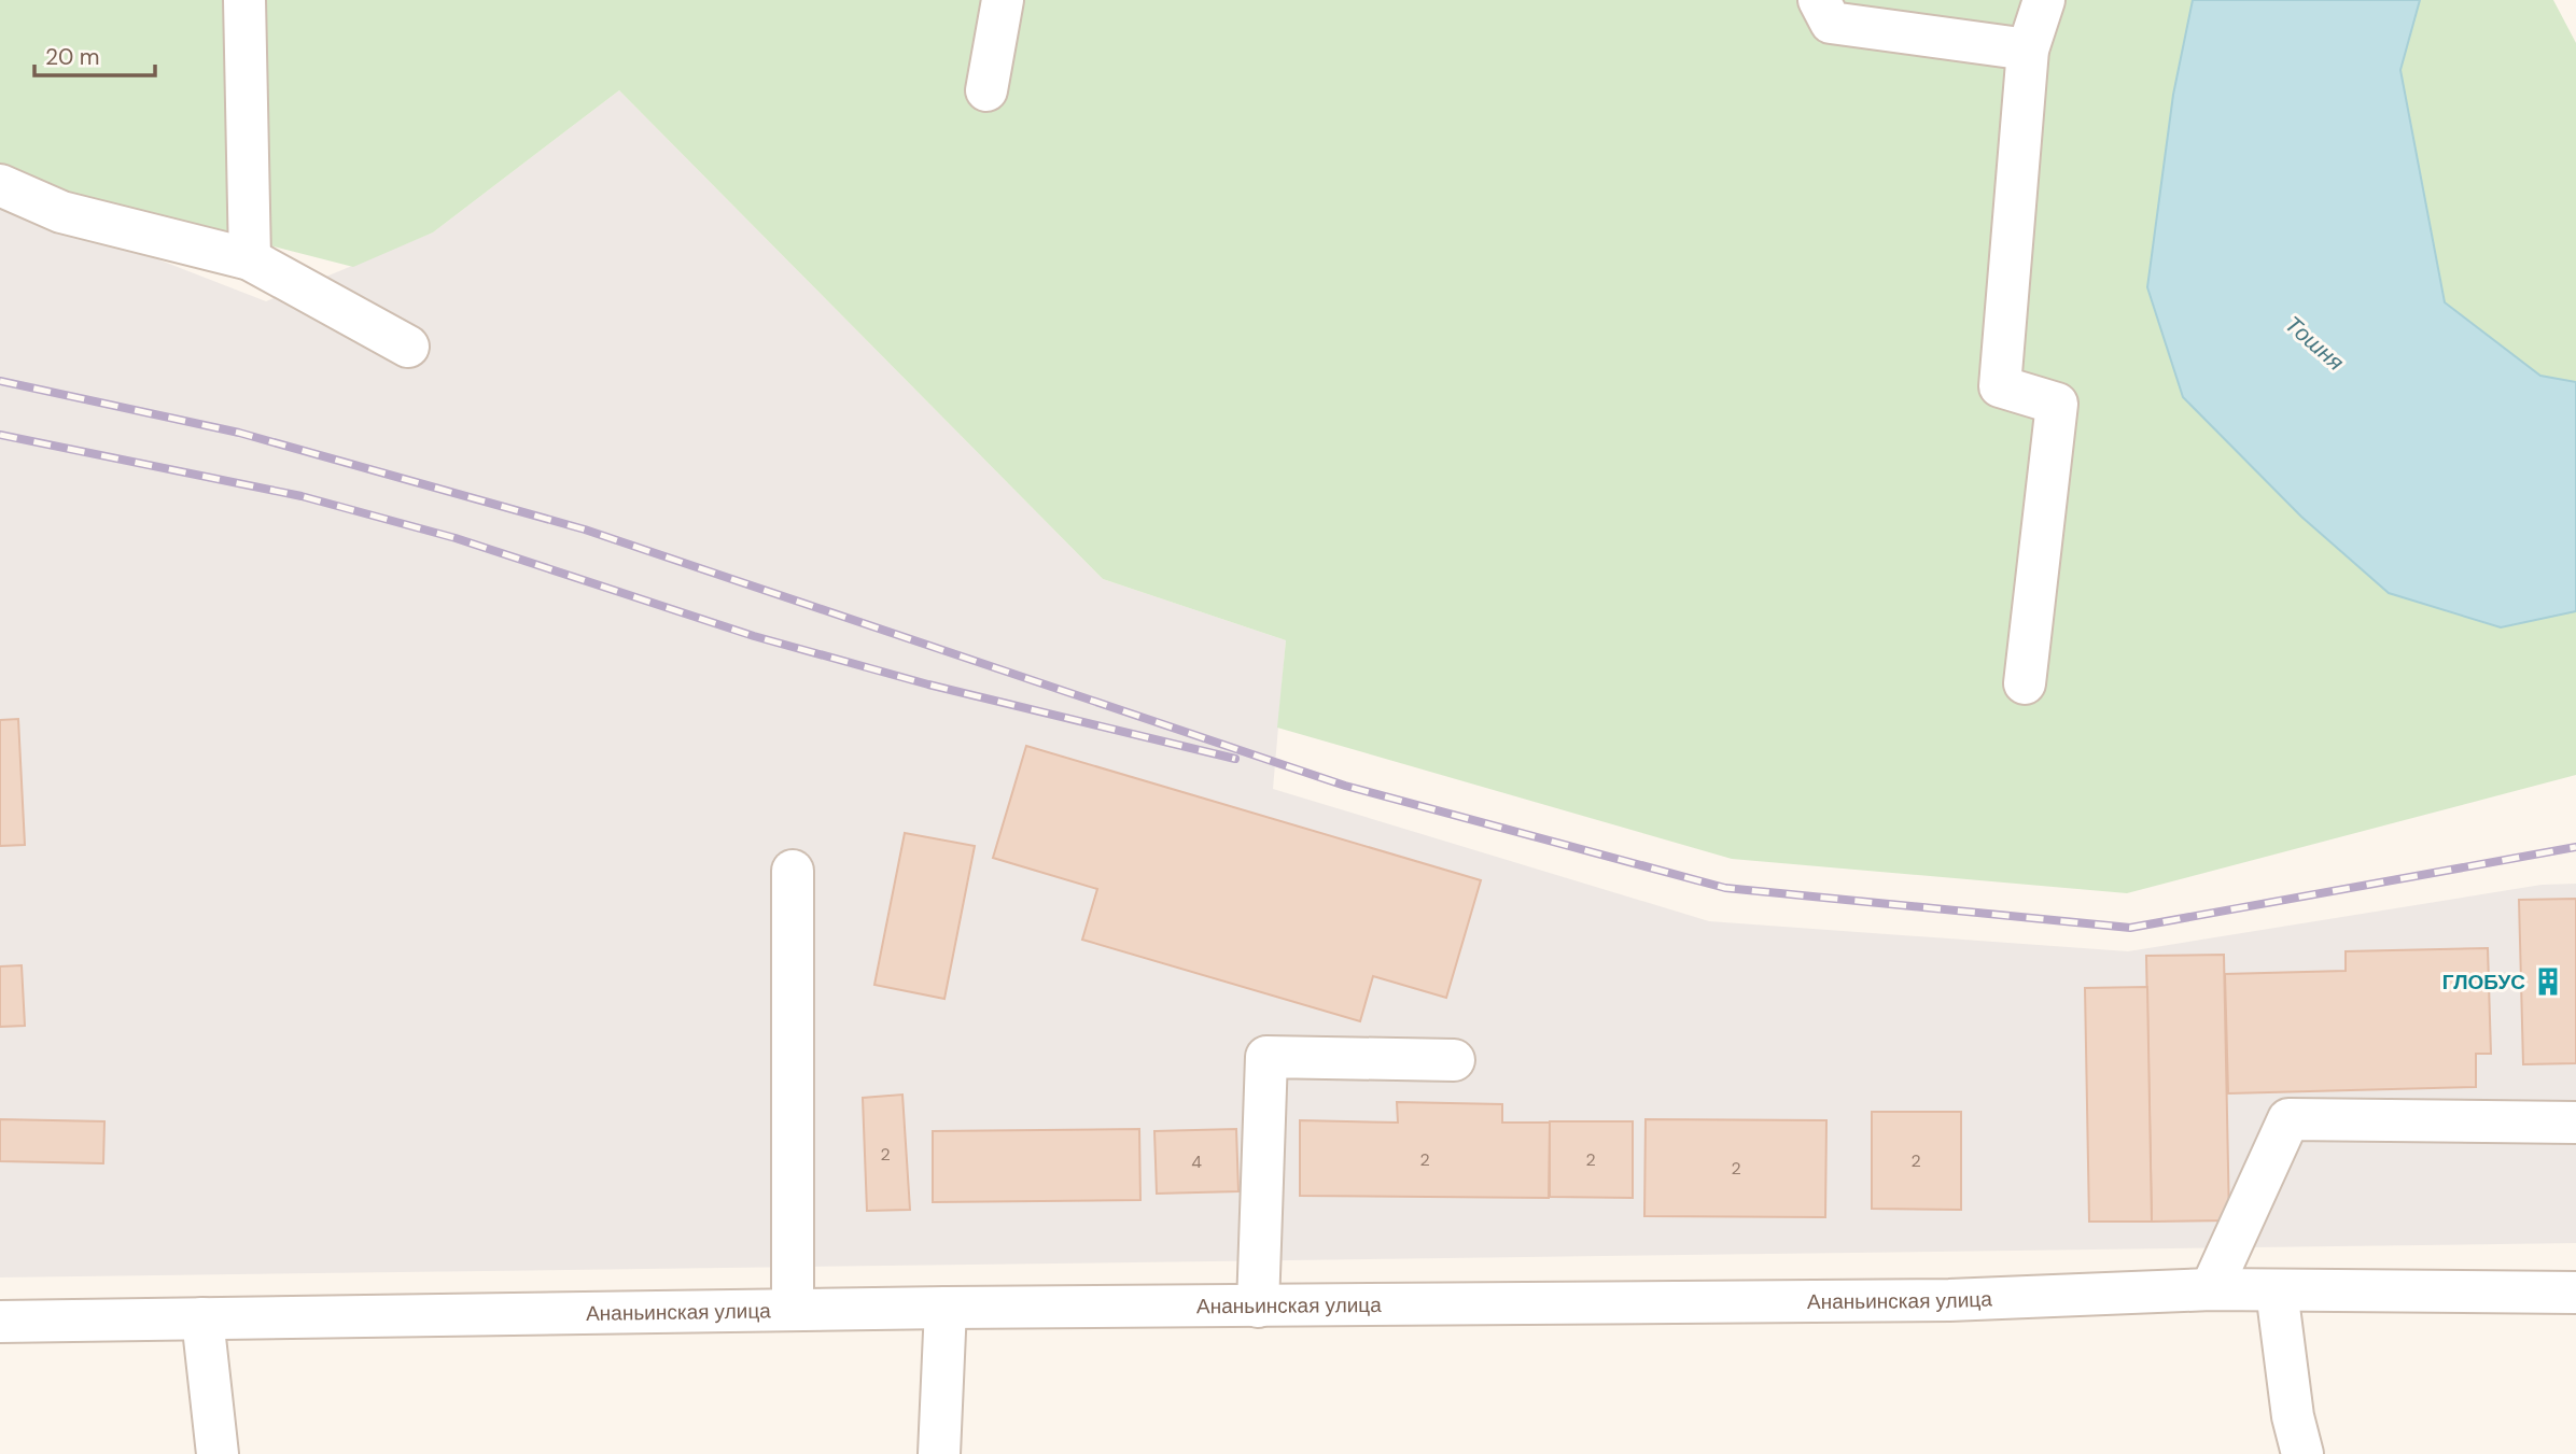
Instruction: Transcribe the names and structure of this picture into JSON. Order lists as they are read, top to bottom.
{
  "streets": {
    "street": ["Ананьинская улица"]
  },
  "water": ["Тошня"],
  "places": {
    "building": ["ГЛОБУС"]
  },
  "house_numbers": [
    "2",
    "2",
    "2",
    "2",
    "4",
    "2"
  ],
  "scale_bar": "20 m"
}
